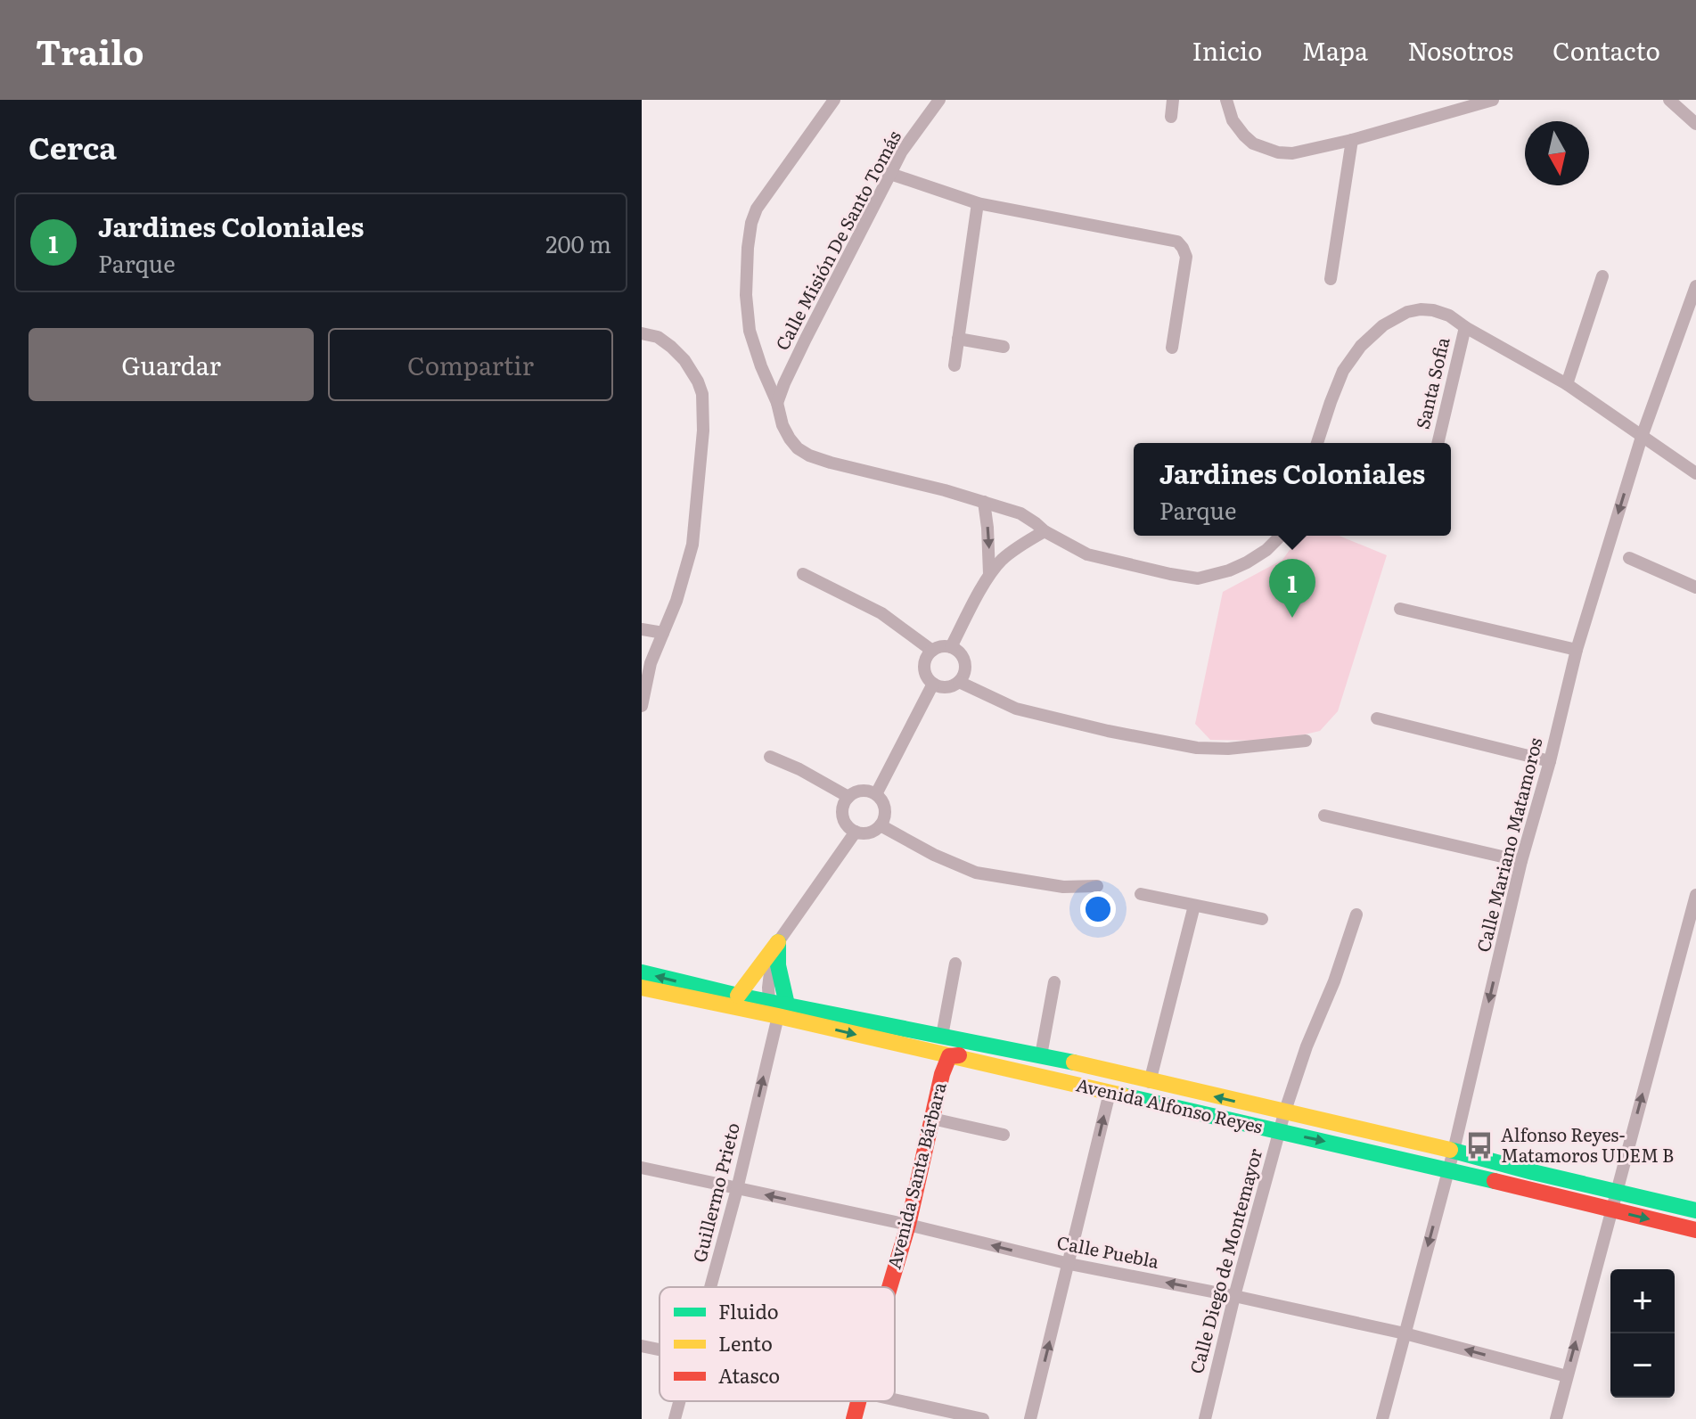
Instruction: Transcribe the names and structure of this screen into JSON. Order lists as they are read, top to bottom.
{
  "streets": {
    "main road": ["Avenida Alfonso Reyes", "Avenida Santa Bárbara"],
    "street": [
      "Calle Misión De Santo Tomás",
      "Santa Sofia",
      "Calle Mariano Matamoros",
      "Guillermo Prieto",
      "Calle Puebla",
      "Calle Diego de Montemayor"
    ]
  },
  "crossings": [
    ["Calle Mariano Matamoros", "Avenida Alfonso Reyes"],
    ["Calle Mariano Matamoros", "Calle Puebla"],
    ["Avenida Alfonso Reyes", "Avenida Santa Bárbara"],
    ["Avenida Alfonso Reyes", "Guillermo Prieto"],
    ["Avenida Alfonso Reyes", "Calle Diego de Montemayor"],
    ["Avenida Santa Bárbara", "Calle Puebla"],
    ["Guillermo Prieto", "Calle Puebla"],
    ["Calle Puebla", "Calle Diego de Montemayor"]
  ],
  "one_way": ["Calle Mariano Matamoros", "Guillermo Prieto", "Calle Puebla"],
  "places": {
    "bus stop": ["Alfonso Reyes- Matamoros UDEM B"]
  },
  "legend": ["Fluido", "Lento", "Atasco"],
  "north": "bottom",
  "page": {
    "header": "Trailo",
    "nav": [
      "Inicio",
      "Mapa",
      "Nosotros",
      "Contacto"
    ],
    "heading": "Cerca",
    "list": [
      {
        "mark": "1",
        "name": "Jardines Coloniales",
        "note": "Parque",
        "value": "200 m"
      }
    ],
    "buttons": ["Guardar", "Compartir"],
    "popup": ["Jardines Coloniales", "Parque"],
    "pins": "1",
    "map_buttons": ["+", "−"]
  }
}
